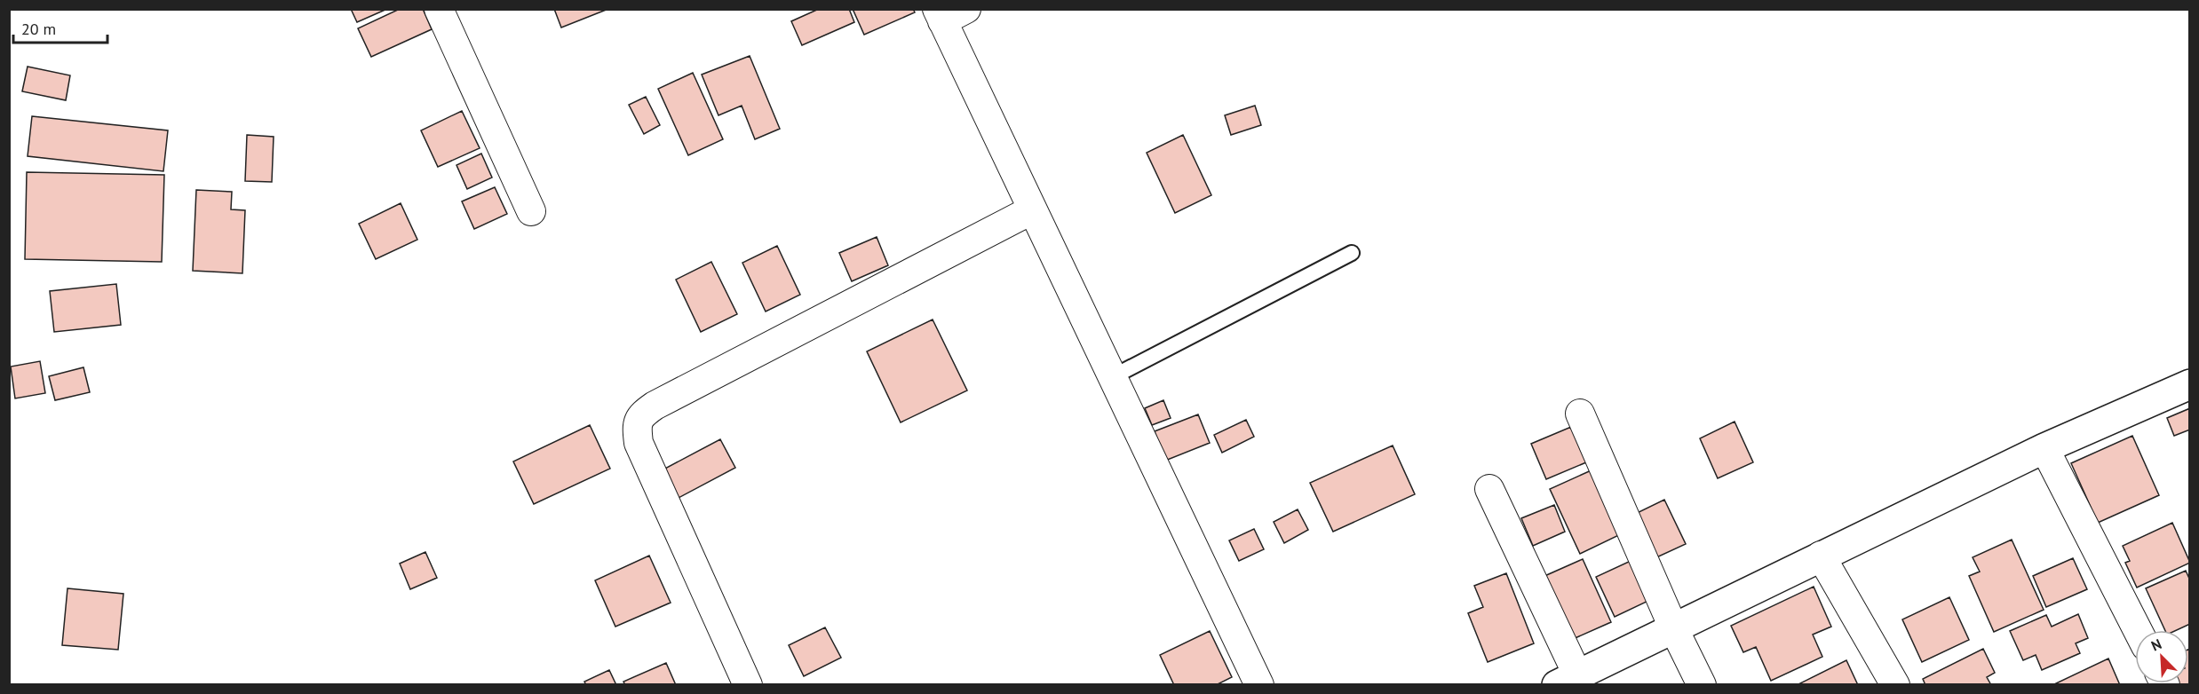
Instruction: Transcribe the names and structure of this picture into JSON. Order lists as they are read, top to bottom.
{
  "scale_bar": "20 m",
  "north": "top left"
}
